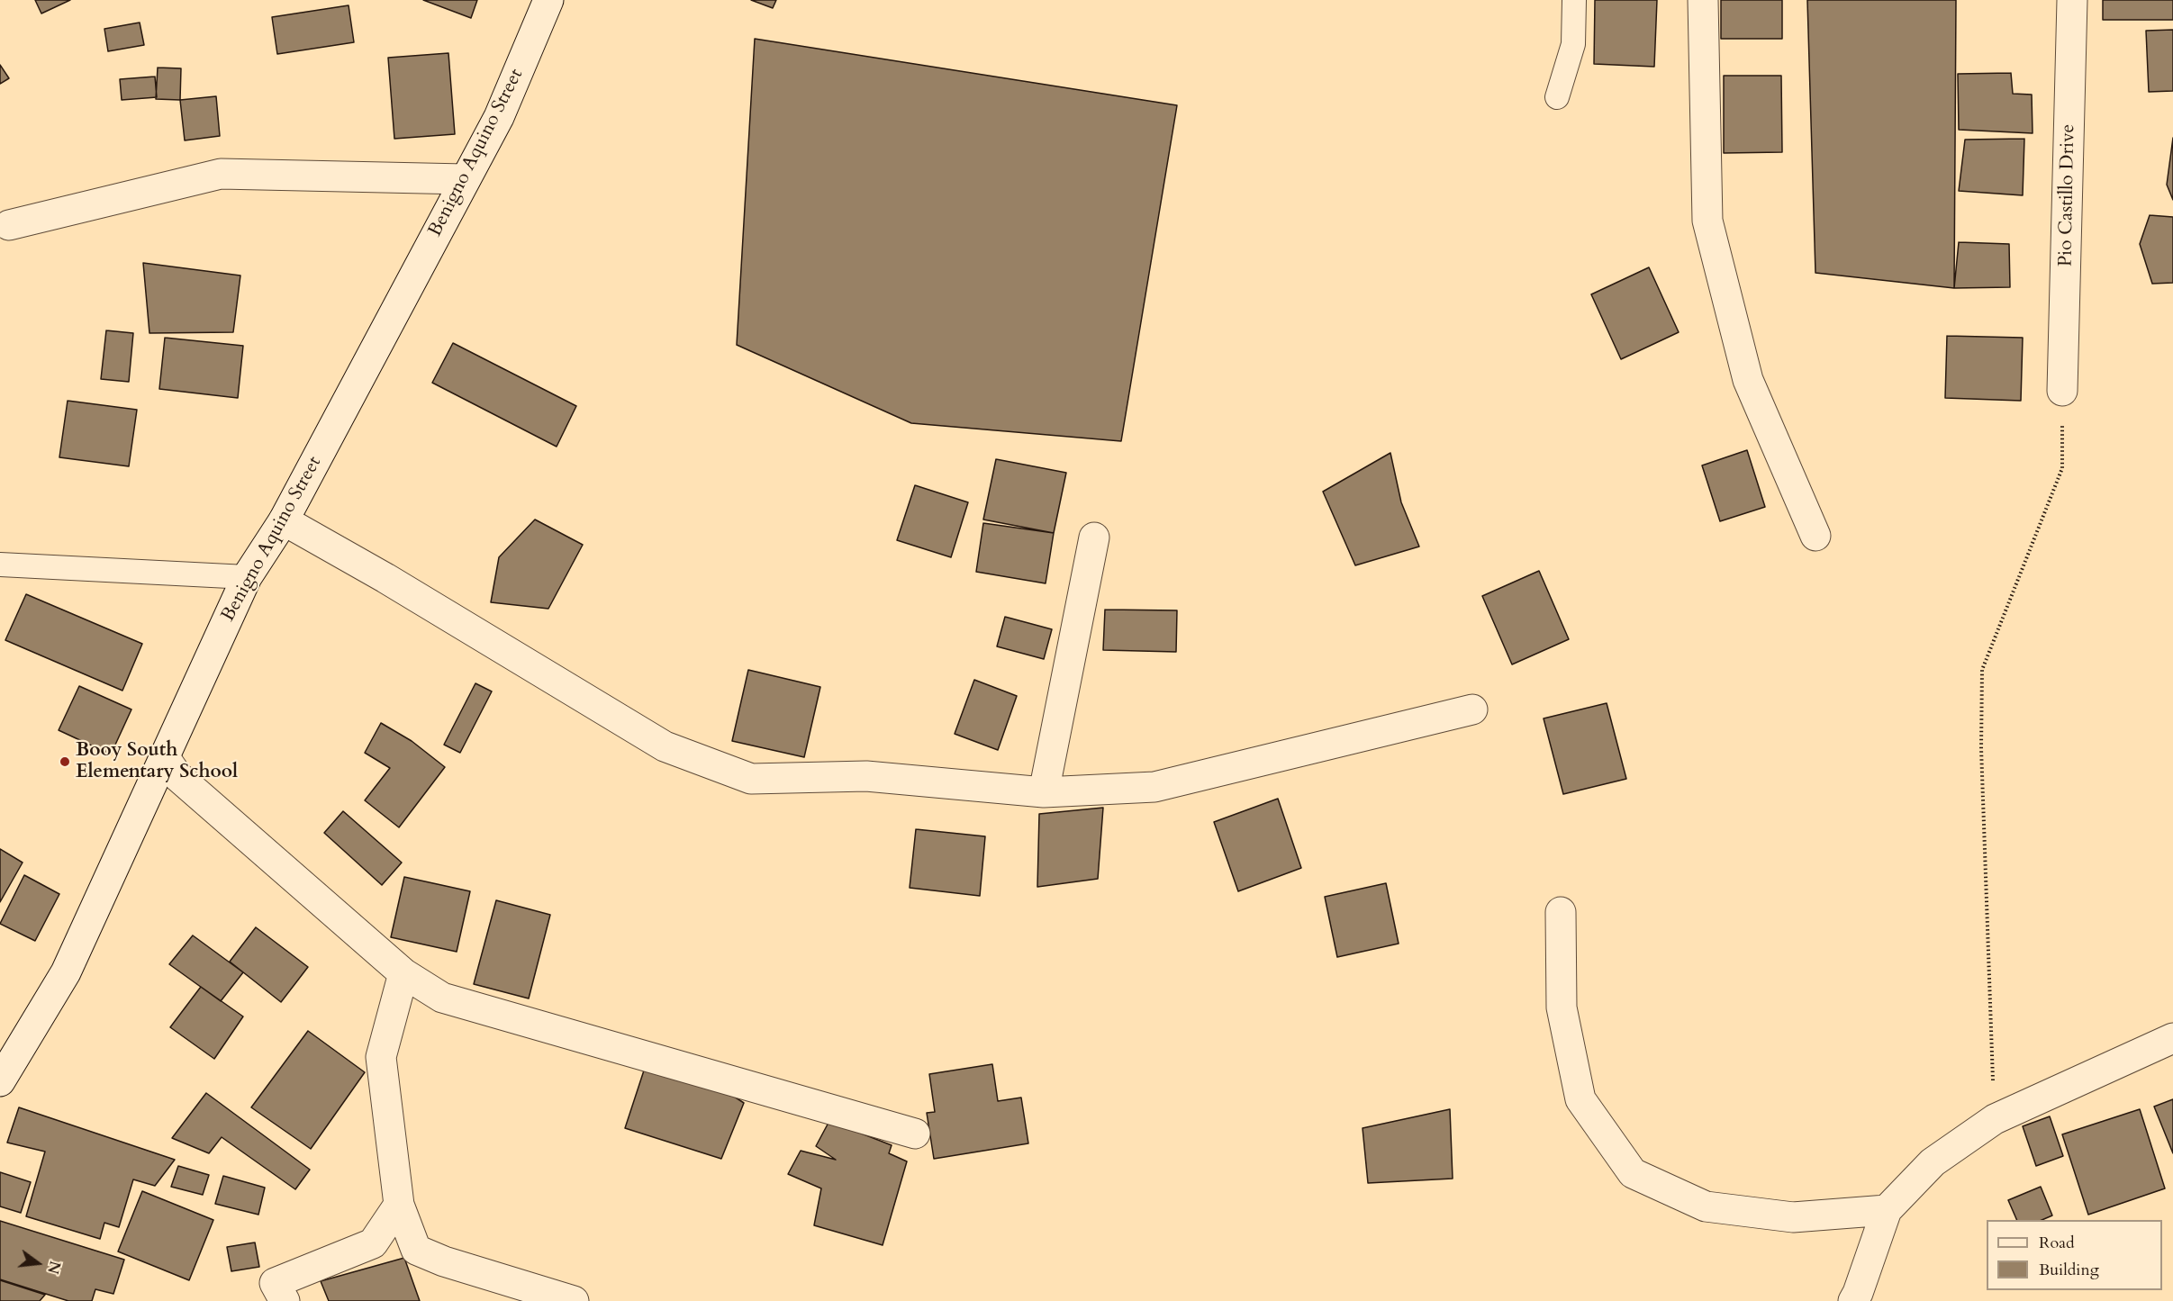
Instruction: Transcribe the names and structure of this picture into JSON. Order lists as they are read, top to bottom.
{
  "streets": {
    "street": ["Benigno Aquino Street", "Pio Castillo Drive"]
  },
  "places": ["Booy South Elementary School"],
  "legend": ["Road", "Building"],
  "north": "right"
}
